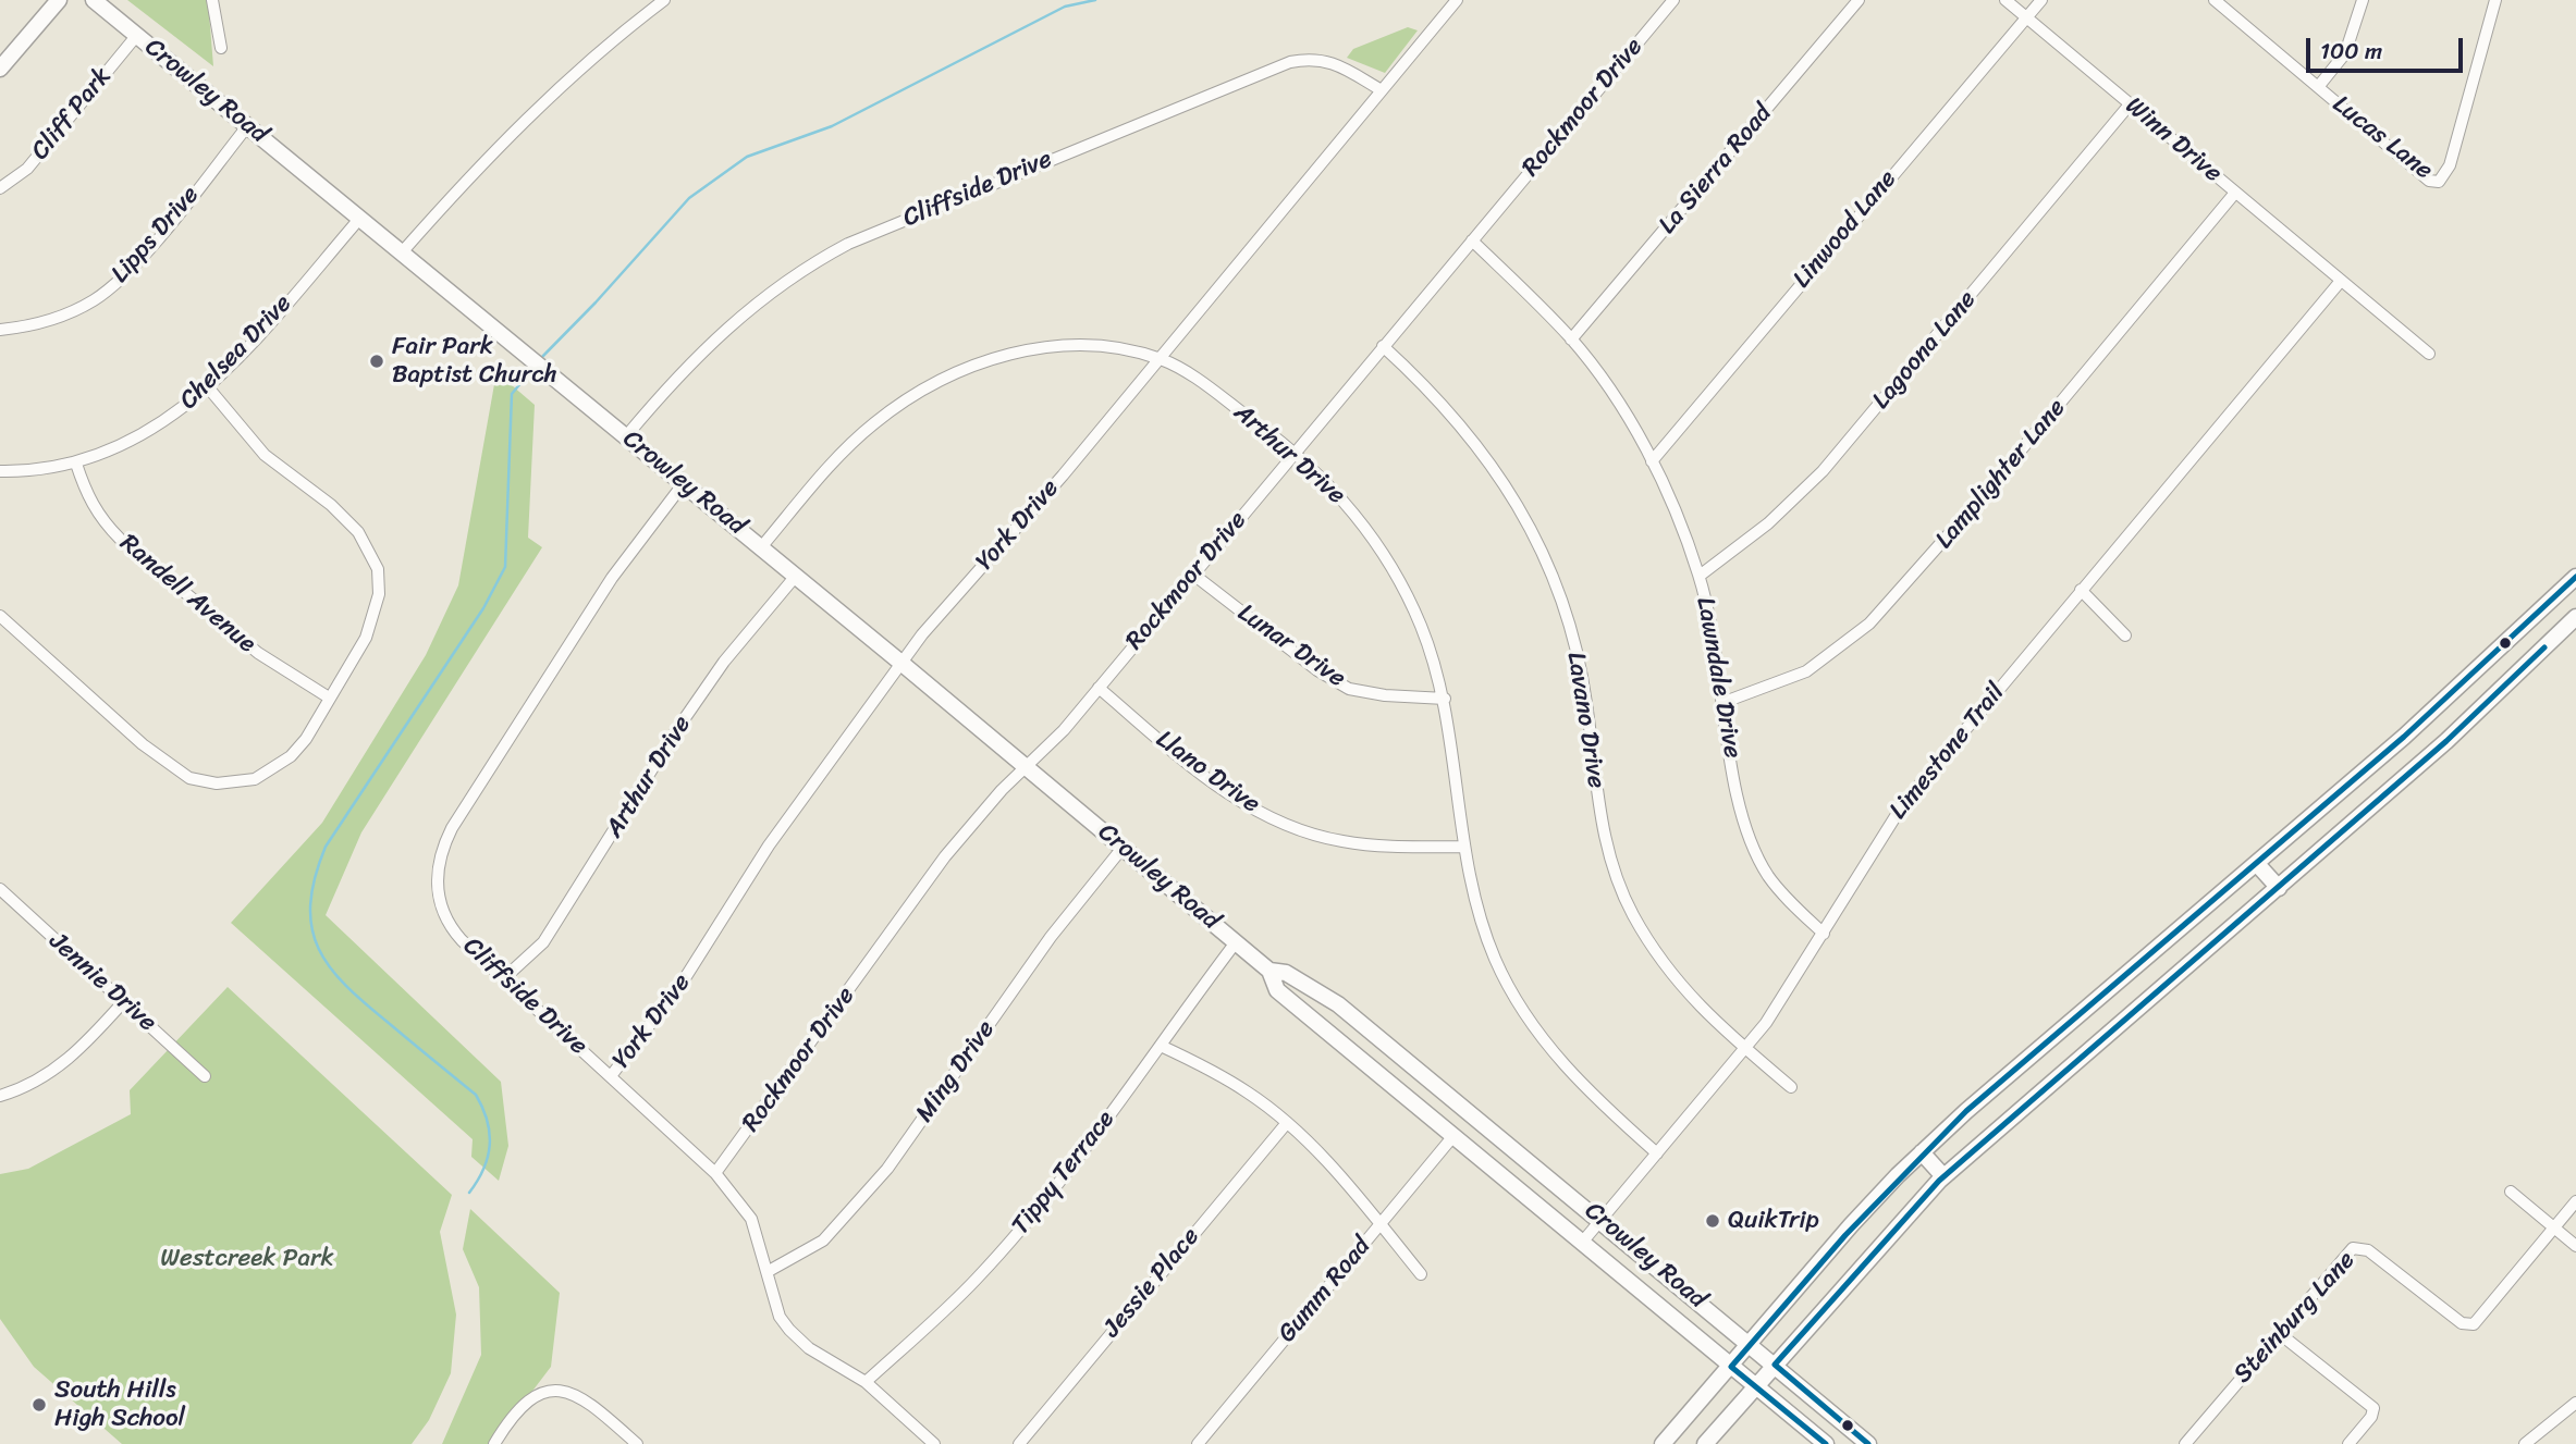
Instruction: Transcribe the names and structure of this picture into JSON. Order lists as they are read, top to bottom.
{
  "streets": {
    "main road": ["Crowley Road"],
    "street": [
      "Rockmoor Drive",
      "Cliff Park",
      "Lucas Lane",
      "Winn Drive",
      "La Sierra Road",
      "Cliffside Drive",
      "Linwood Lane",
      "Lipps Drive",
      "Lagoona Lane",
      "Chelsea Drive",
      "Arthur Drive",
      "Lamplighter Lane",
      "York Drive",
      "Randell Avenue",
      "Lunar Drive",
      "Lawndale Drive",
      "Lavano Drive",
      "Limestone Trail",
      "Llano Drive",
      "Jennie Drive",
      "Ming Drive",
      "Tippy Terrace",
      "Jessie Place",
      "Gumm Road",
      "Steinburg Lane"
    ]
  },
  "crossings": [
    ["Crowley Road", "Rockmoor Drive"],
    ["Crowley Road", "Cliff Park"],
    ["Crowley Road", "Cliffside Drive"],
    ["Crowley Road", "Lipps Drive"],
    ["Crowley Road", "Chelsea Drive"],
    ["Crowley Road", "Arthur Drive"],
    ["Crowley Road", "York Drive"],
    ["Crowley Road", "Limestone Trail"],
    ["Crowley Road", "Ming Drive"],
    ["Crowley Road", "Tippy Terrace"],
    ["Crowley Road", "Gumm Road"],
    ["Rockmoor Drive", "Cliffside Drive"],
    ["Rockmoor Drive", "Arthur Drive"],
    ["Rockmoor Drive", "Lunar Drive"],
    ["Rockmoor Drive", "Lawndale Drive"],
    ["Rockmoor Drive", "Lavano Drive"],
    ["Rockmoor Drive", "Llano Drive"],
    ["Winn Drive", "Linwood Lane"],
    ["Winn Drive", "Lagoona Lane"],
    ["Winn Drive", "Lamplighter Lane"],
    ["Winn Drive", "Limestone Trail"],
    ["La Sierra Road", "Lawndale Drive"],
    ["Cliffside Drive", "Arthur Drive"],
    ["Cliffside Drive", "York Drive"],
    ["Cliffside Drive", "Ming Drive"],
    ["Cliffside Drive", "Tippy Terrace"],
    ["Linwood Lane", "Lawndale Drive"],
    ["Lagoona Lane", "Lawndale Drive"],
    ["Chelsea Drive", "Randell Avenue"],
    ["Arthur Drive", "York Drive"],
    ["Arthur Drive", "Lunar Drive"],
    ["Arthur Drive", "Limestone Trail"],
    ["Arthur Drive", "Llano Drive"],
    ["Lamplighter Lane", "Lawndale Drive"],
    ["Lawndale Drive", "Limestone Trail"],
    ["Lavano Drive", "Limestone Trail"]
  ],
  "parks": ["Westcreek Park"],
  "places": ["Fair Park Baptist Church", "QuikTrip", "South Hills High School"],
  "scale_bar": "100 m"
}
